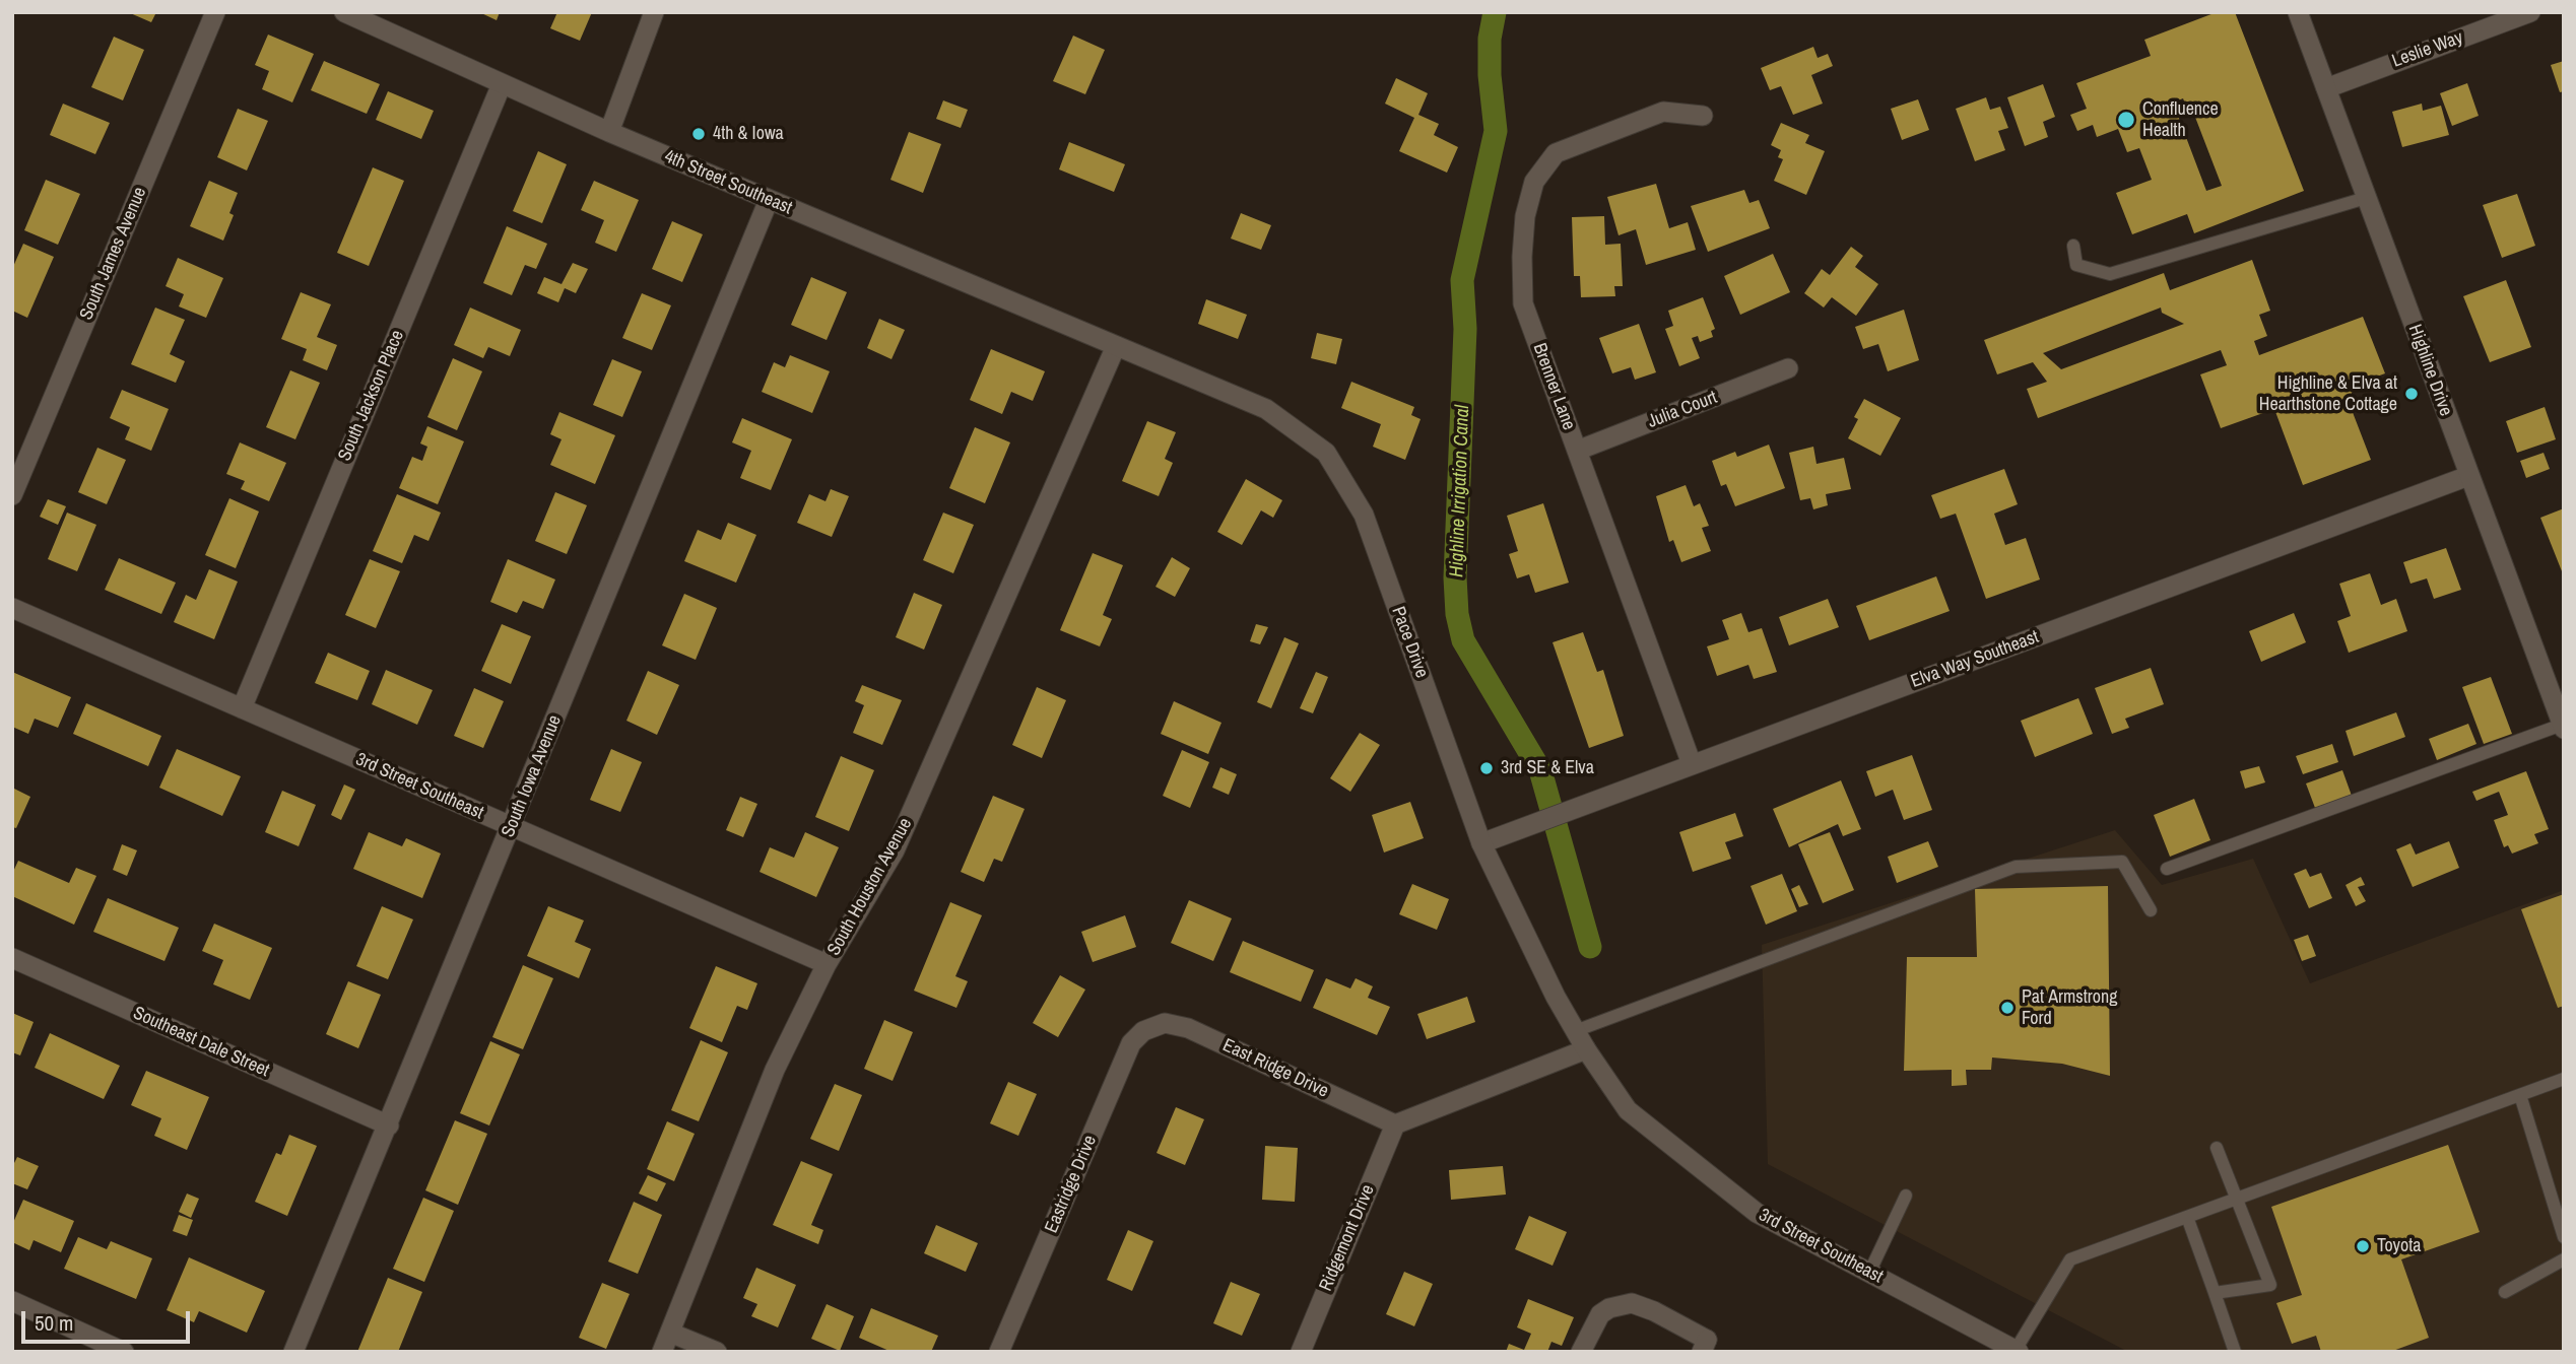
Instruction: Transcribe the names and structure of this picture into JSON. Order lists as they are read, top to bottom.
{
  "streets": {
    "street": [
      "Leslie Way",
      "4th Street Southeast",
      "South James Avenue",
      "Highline Drive",
      "Brenner Lane",
      "South Jackson Place",
      "Julia Court",
      "Pace Drive",
      "Elva Way Southeast",
      "South Iowa Avenue",
      "3rd Street Southeast",
      "South Houston Avenue",
      "Southeast Dale Street",
      "East Ridge Drive",
      "Eastridge Drive",
      "Ridgemont Drive"
    ]
  },
  "crossings": [
    ["Leslie Way", "Highline Drive"],
    ["4th Street Southeast", "South Jackson Place"],
    ["4th Street Southeast", "Pace Drive"],
    ["4th Street Southeast", "South Iowa Avenue"],
    ["4th Street Southeast", "South Houston Avenue"],
    ["Highline Drive", "Elva Way Southeast"],
    ["Brenner Lane", "Julia Court"],
    ["Brenner Lane", "Elva Way Southeast"],
    ["South Jackson Place", "3rd Street Southeast"],
    ["Pace Drive", "Elva Way Southeast"],
    ["Pace Drive", "3rd Street Southeast"],
    ["Pace Drive", "South Houston Avenue"],
    ["South Iowa Avenue", "3rd Street Southeast"],
    ["South Iowa Avenue", "Southeast Dale Street"],
    ["3rd Street Southeast", "South Houston Avenue"],
    ["East Ridge Drive", "Eastridge Drive"],
    ["East Ridge Drive", "Ridgemont Drive"]
  ],
  "water": ["Highline Irrigation Canal"],
  "places": [
    "Confluence Health",
    "4th & Iowa",
    "Highline & Elva at Hearthstone Cottage",
    "3rd SE & Elva",
    "Pat Armstrong Ford",
    "Toyota"
  ],
  "scale_bar": "50 m"
}
